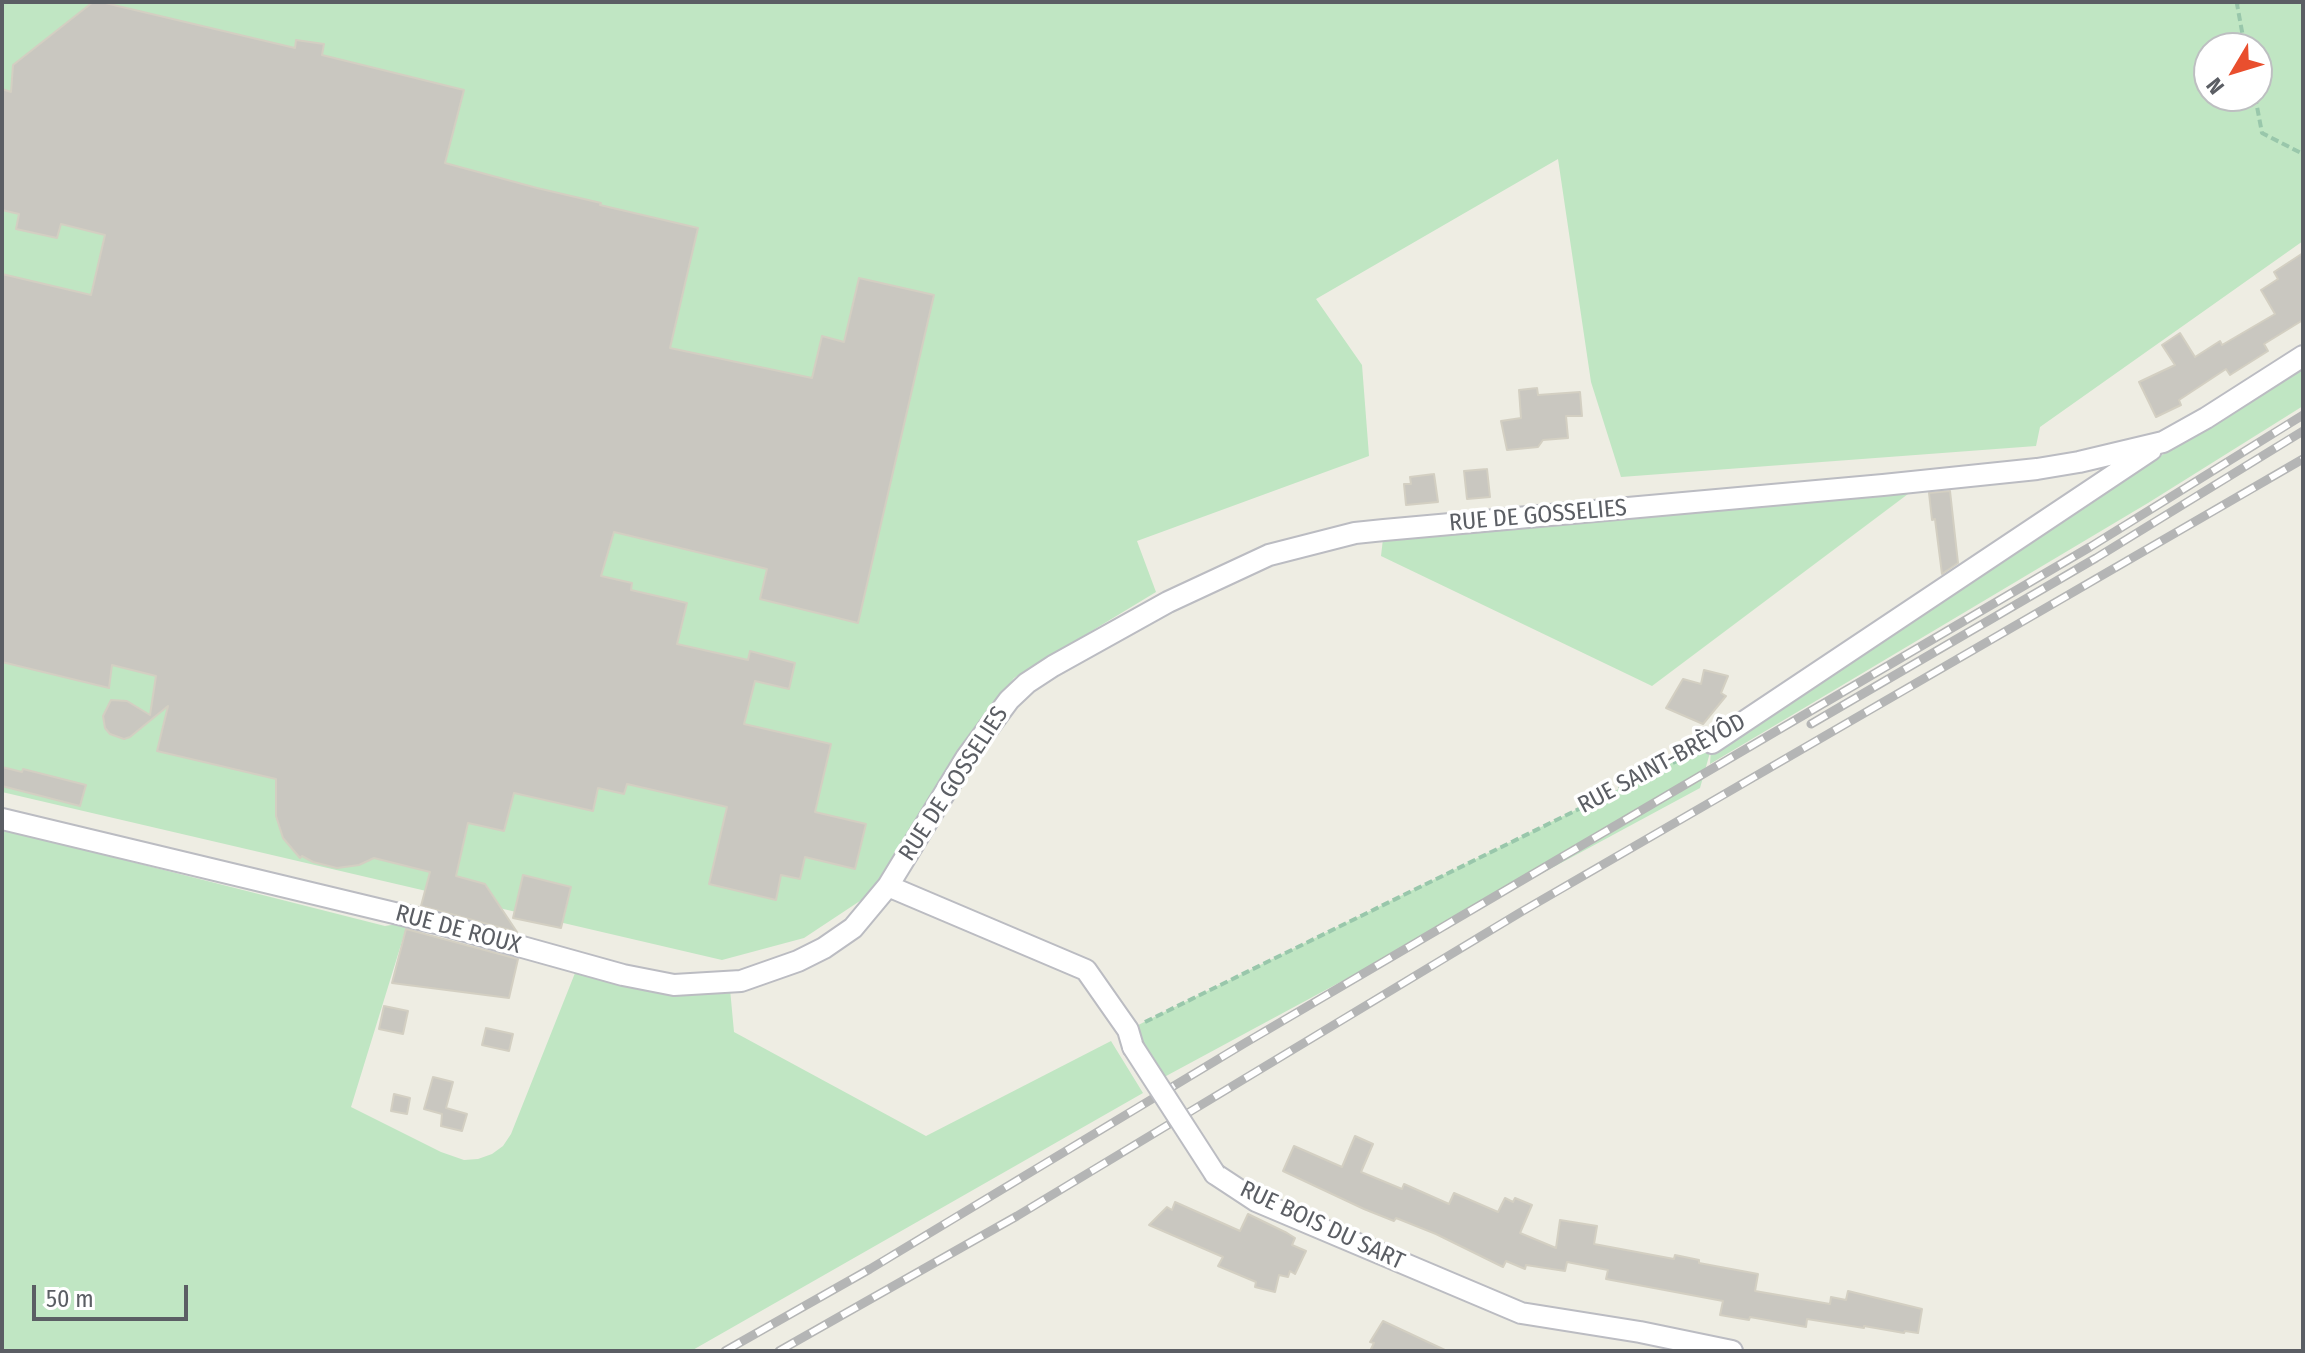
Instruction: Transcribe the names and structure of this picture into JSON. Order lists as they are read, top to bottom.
{
  "streets": {
    "street": [
      "RUE DE GOSSELIES",
      "RUE SAINT-BRÈYÔD",
      "RUE DE ROUX",
      "RUE BOIS DU SART"
    ]
  },
  "crossings": [
    ["RUE DE GOSSELIES", "RUE SAINT-BRÈYÔD"],
    ["RUE DE GOSSELIES", "RUE DE ROUX"],
    ["RUE DE GOSSELIES", "RUE BOIS DU SART"],
    ["RUE SAINT-BRÈYÔD", "RUE BOIS DU SART"],
    ["RUE DE ROUX", "RUE BOIS DU SART"]
  ],
  "scale_bar": "50 m",
  "north": "bottom left"
}
